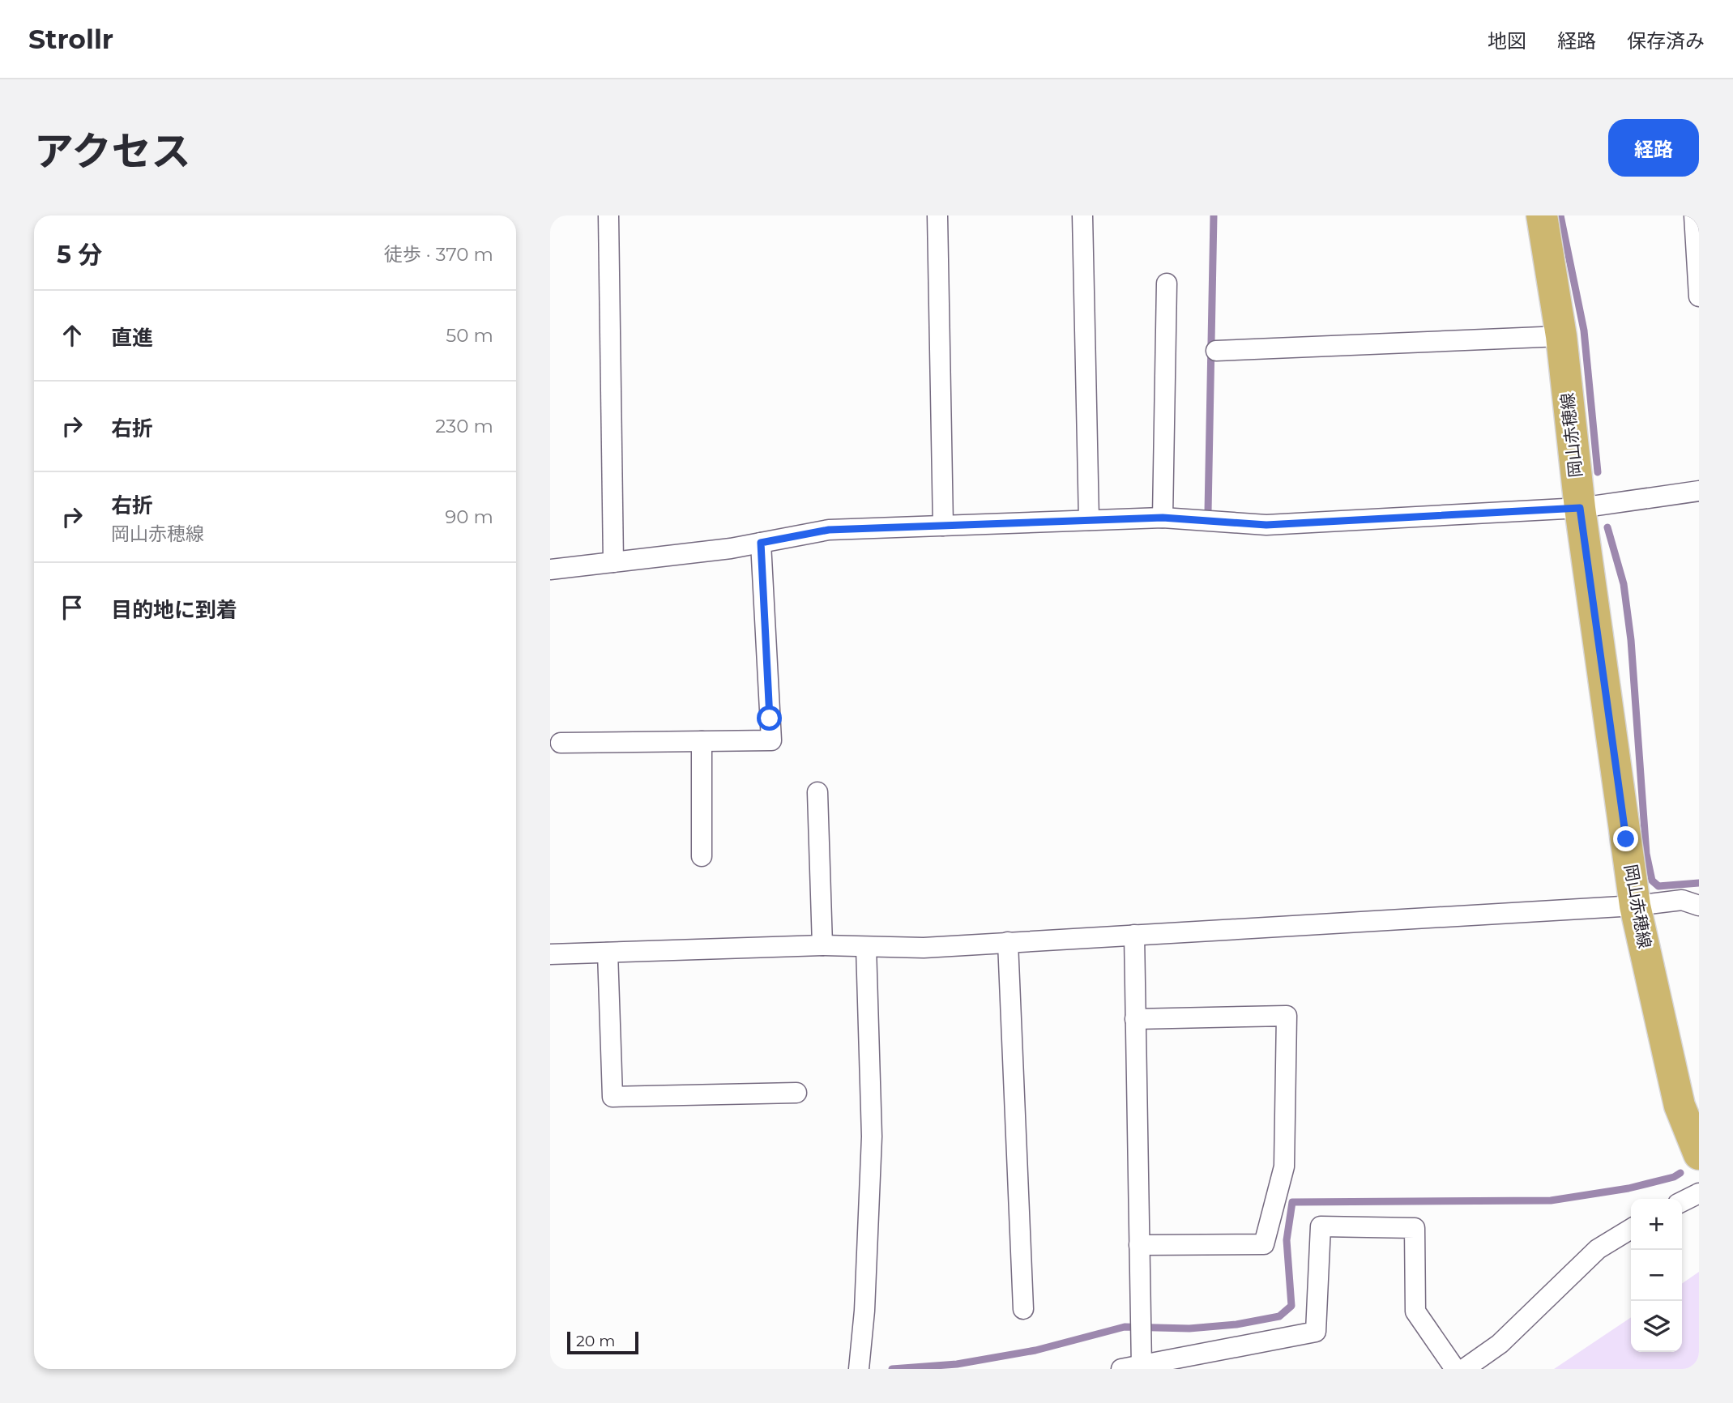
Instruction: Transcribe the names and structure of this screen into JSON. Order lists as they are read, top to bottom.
{
  "streets": {
    "main road": ["岡山赤穂線"]
  },
  "scale_bar": "20 m",
  "page": {
    "header": "Strollr",
    "nav": ["地図", "経路", "保存済み"],
    "title": "アクセス",
    "buttons": "経路",
    "heading": ["5 分", "徒歩 · 370 m"],
    "list": [
      ["直進", "50 m"],
      ["右折", "230 m"],
      ["右折", "岡山赤穂線", "90 m"],
      "目的地に到着"
    ],
    "map_buttons": ["+", "−"],
    "scale": "20 m"
  }
}
